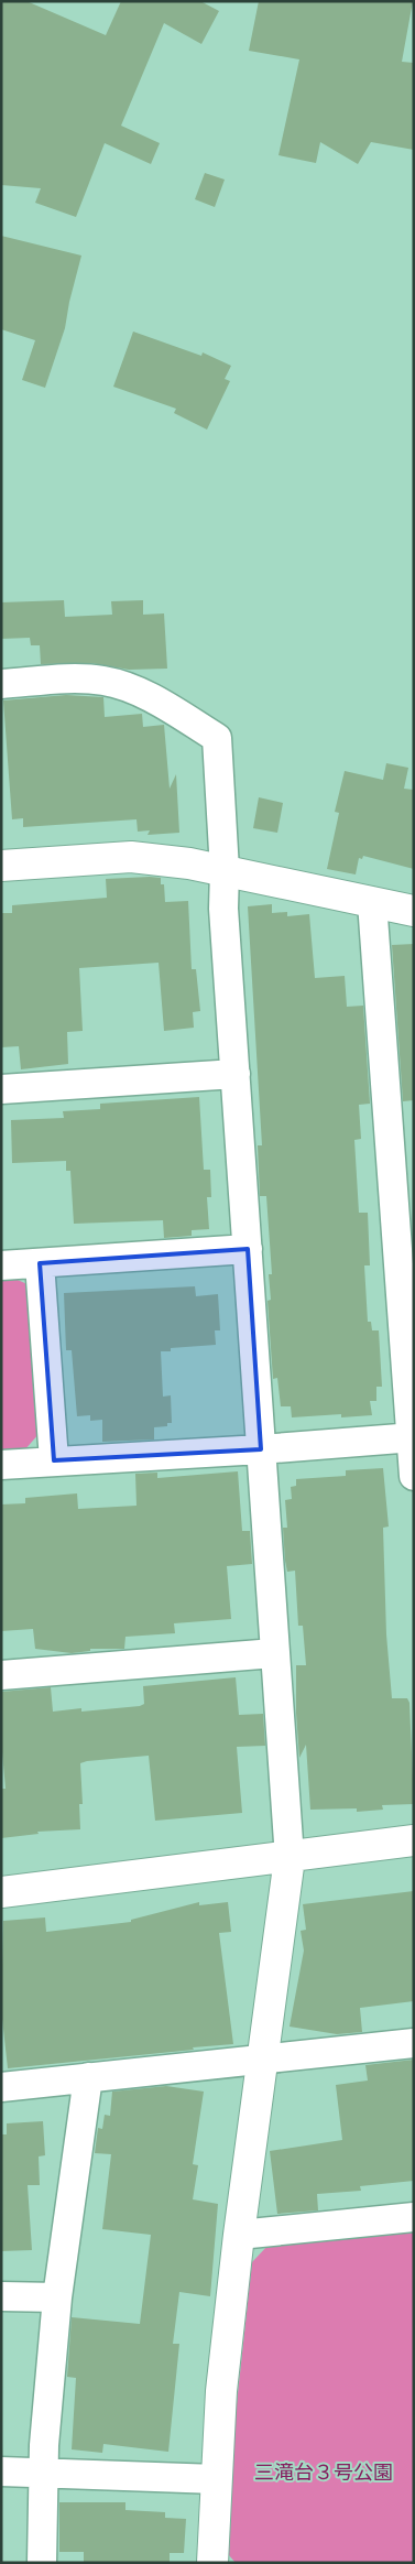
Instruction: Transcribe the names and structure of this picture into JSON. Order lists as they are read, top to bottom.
{
  "parks": ["三滝台３号公園"]
}
